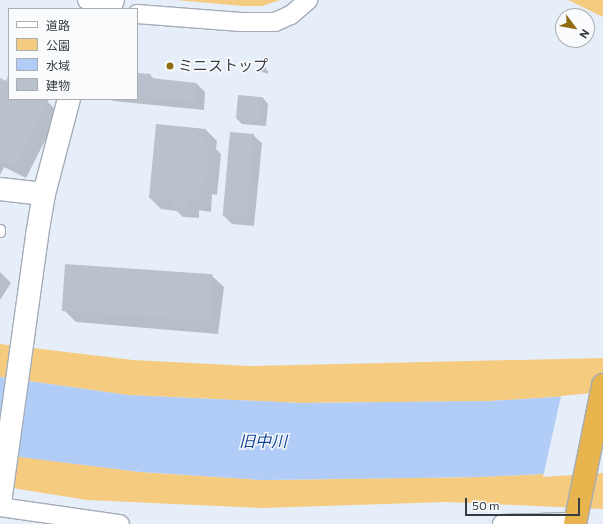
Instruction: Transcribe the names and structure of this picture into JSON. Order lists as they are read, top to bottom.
{
  "water": ["旧中川"],
  "places": ["ミニストップ"],
  "legend": [
    "道路",
    "公園",
    "水域",
    "建物"
  ],
  "scale_bar": "50 m",
  "north": "bottom right"
}
